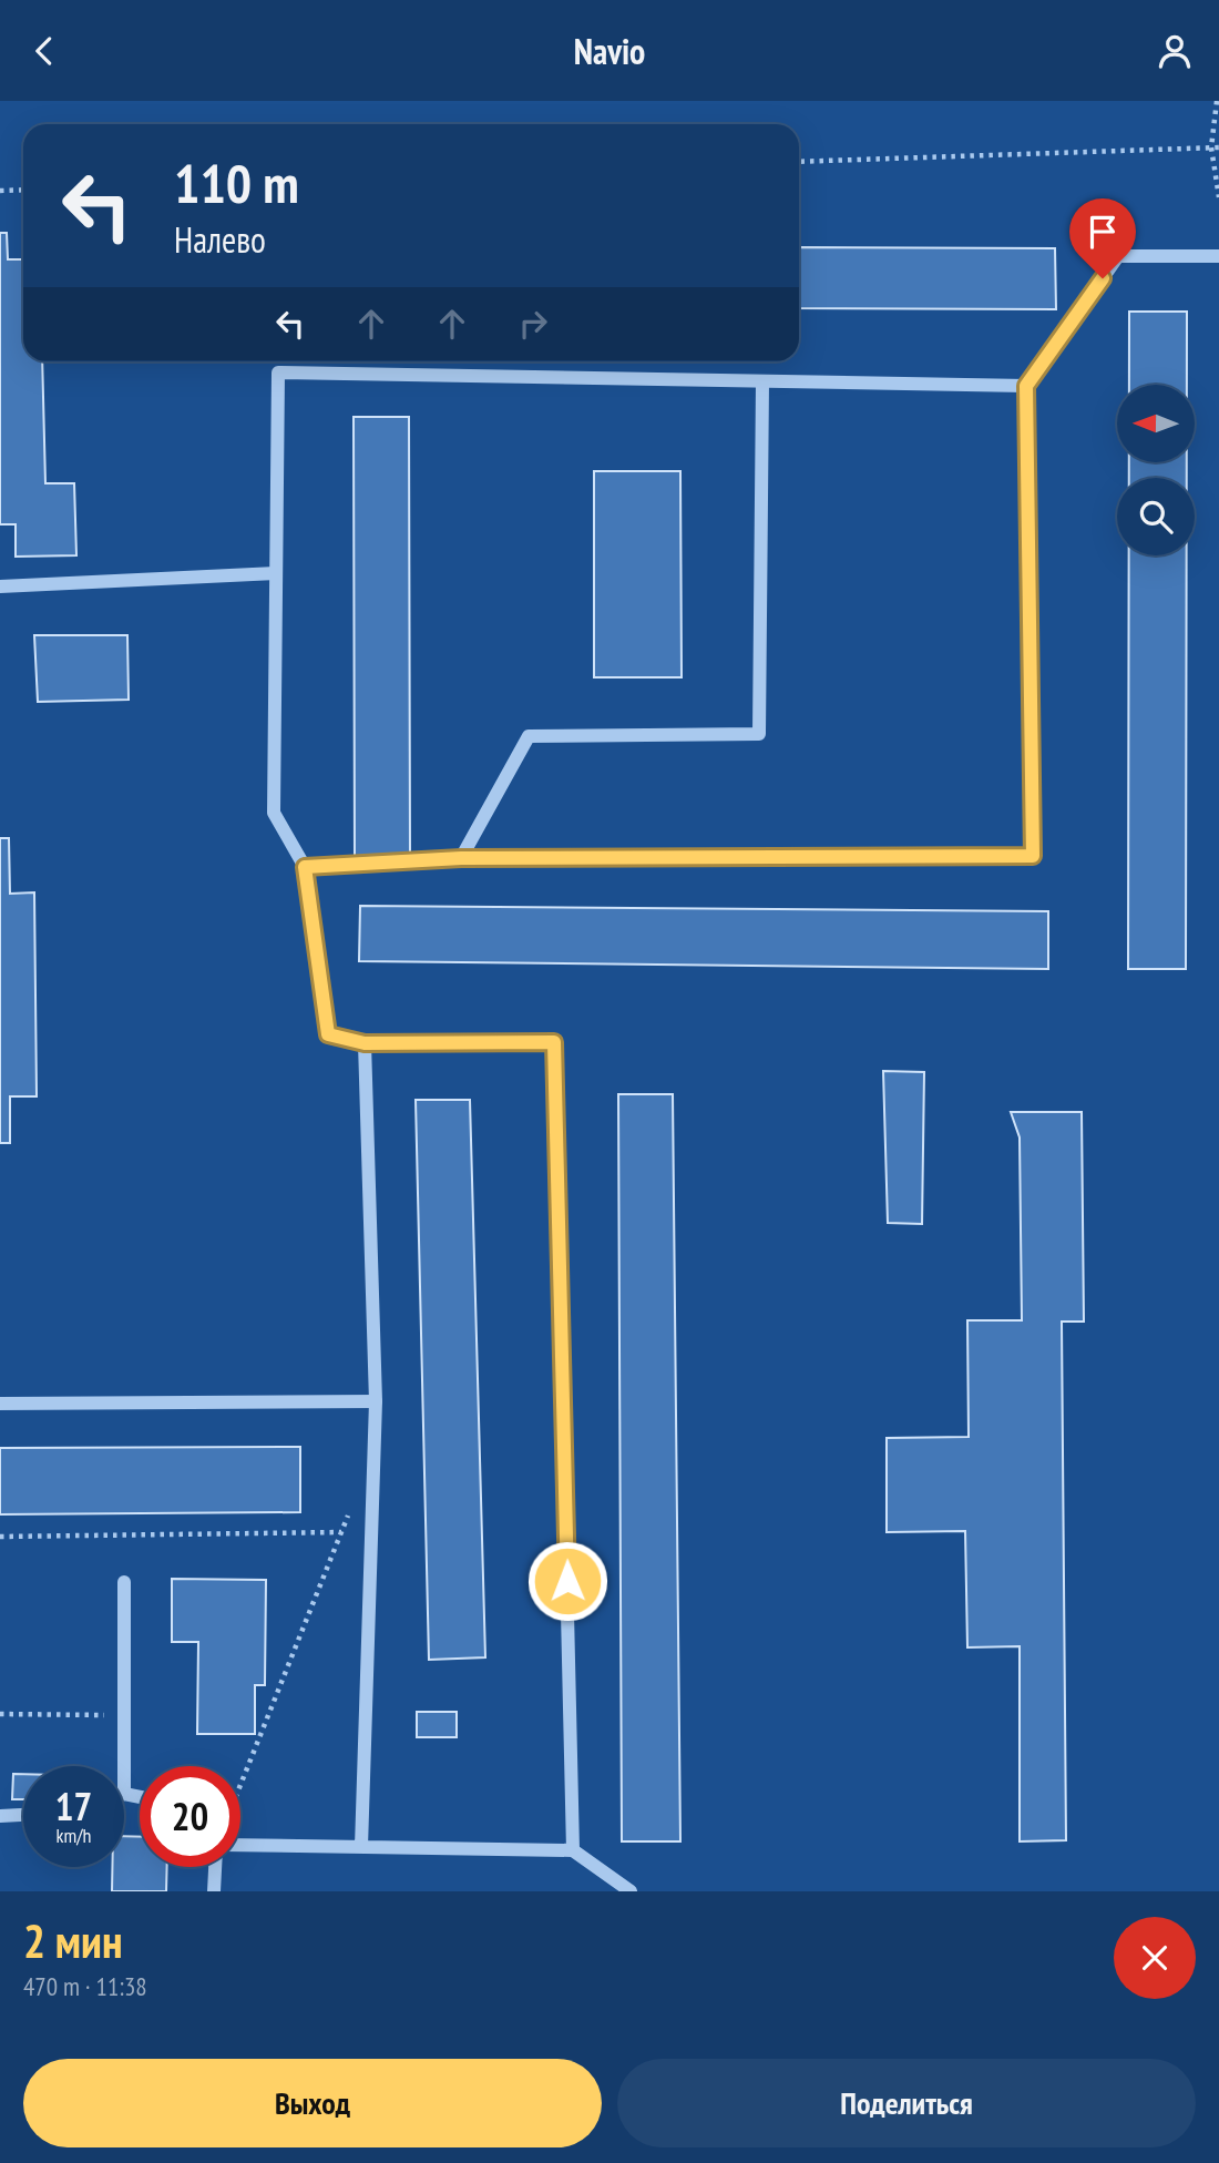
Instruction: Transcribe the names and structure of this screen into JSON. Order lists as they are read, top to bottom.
{
  "north": "left",
  "page": {
    "header": "Navio",
    "turn": ["110 m", "Налево"],
    "speed": "17 km/h",
    "limit": "20",
    "heading": ["2 мин", "470 m · 11:38"],
    "buttons": ["Выход", "Поделиться"]
  }
}
